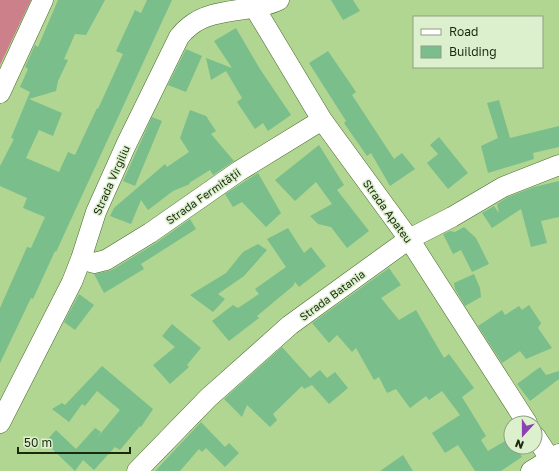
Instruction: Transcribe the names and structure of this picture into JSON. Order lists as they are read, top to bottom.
{
  "streets": {
    "street": [
      "Strada Virgiliu",
      "Strada Fermității",
      "Strada Apateu",
      "Strada Batania"
    ]
  },
  "crossings": [
    ["Strada Virgiliu", "Strada Fermității"],
    ["Strada Virgiliu", "Strada Apateu"],
    ["Strada Fermității", "Strada Apateu"],
    ["Strada Apateu", "Strada Batania"]
  ],
  "legend": ["Road", "Building"],
  "scale_bar": "50 m",
  "north": "bottom"
}
